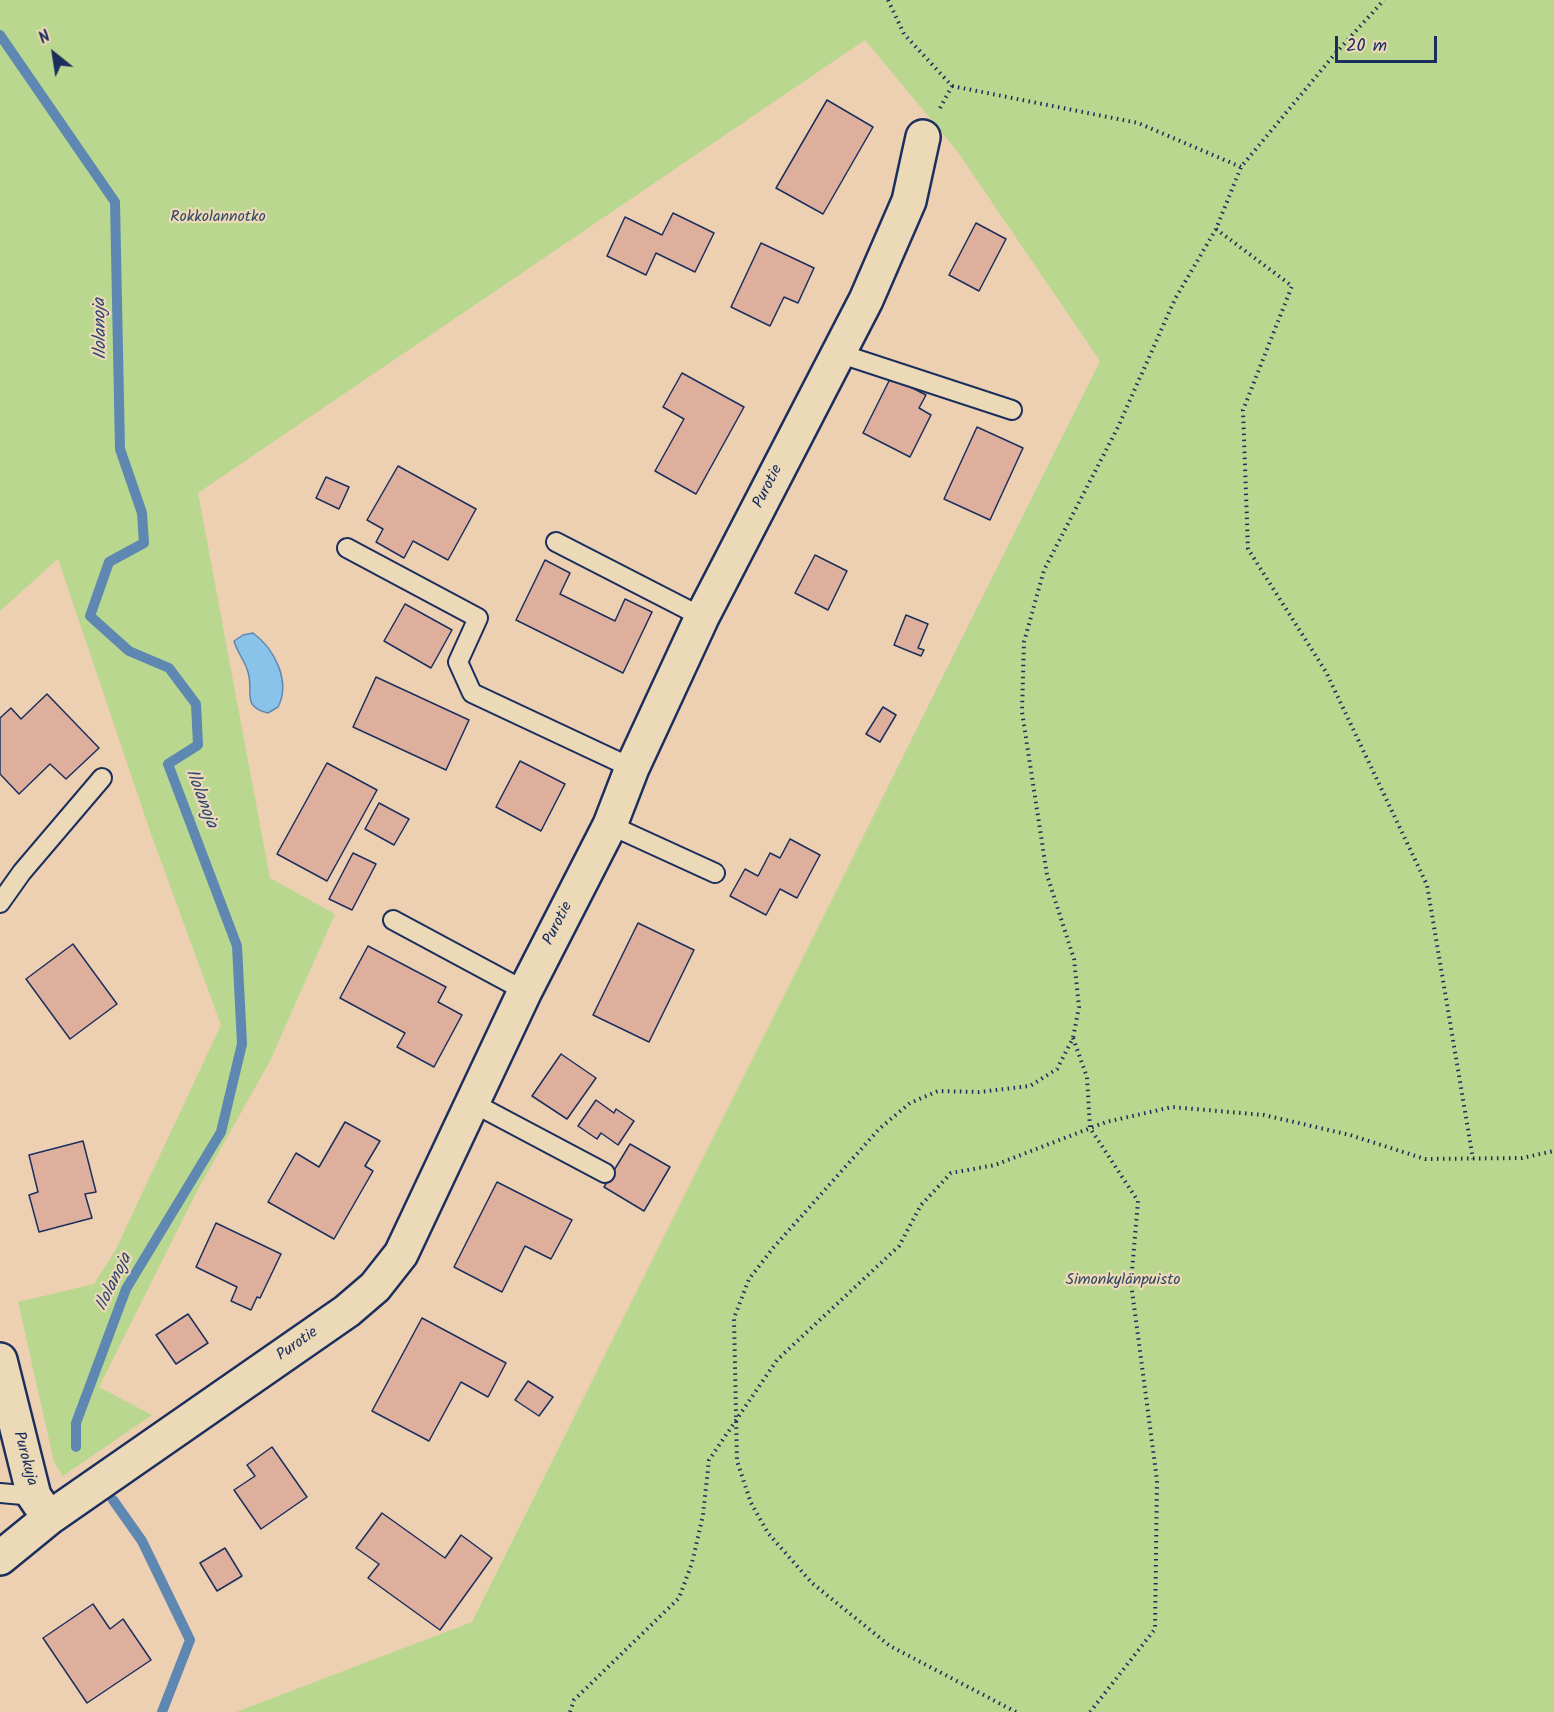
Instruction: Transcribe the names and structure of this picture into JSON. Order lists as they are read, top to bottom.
{
  "streets": {
    "street": ["Purotie", "Purokuja"]
  },
  "crossings": [
    ["Purotie", "Purokuja"]
  ],
  "water": ["Ilolanoja"],
  "parks": ["Rokkolannotko", "Simonkylänpuisto"],
  "scale_bar": "20 m",
  "north": "top left"
}
